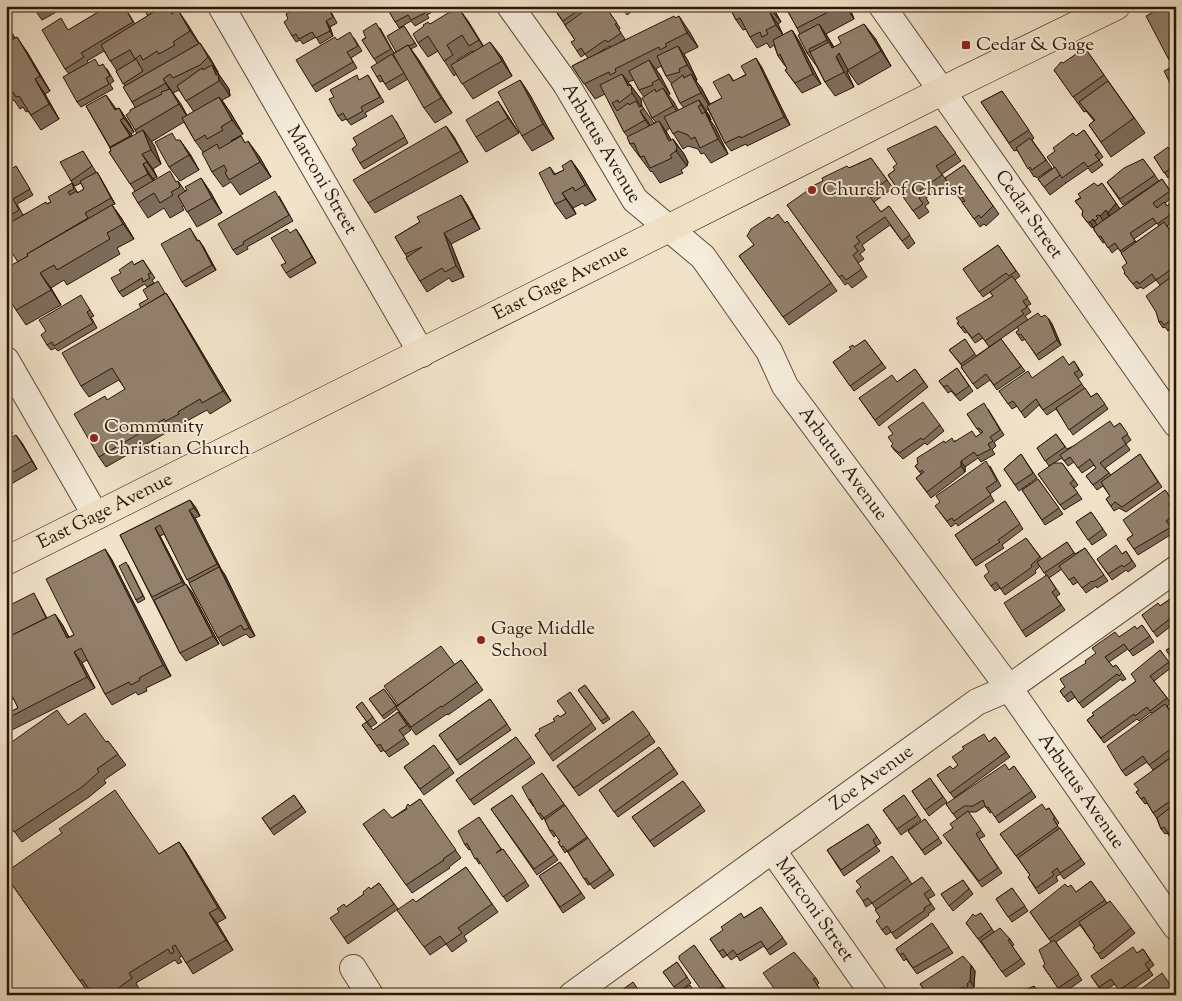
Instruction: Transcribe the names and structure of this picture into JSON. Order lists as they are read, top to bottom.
{
  "streets": {
    "main road": ["East Gage Avenue"],
    "street": [
      "Arbutus Avenue",
      "Marconi Street",
      "Cedar Street",
      "Zoe Avenue"
    ]
  },
  "crossings": [
    ["Arbutus Avenue", "East Gage Avenue"],
    ["Arbutus Avenue", "Zoe Avenue"],
    ["Marconi Street", "East Gage Avenue"],
    ["Marconi Street", "Zoe Avenue"],
    ["Cedar Street", "East Gage Avenue"]
  ],
  "places": {
    "transit": ["Cedar & Gage"],
    "other": ["Church of Christ", "Community Christian Church", "Gage Middle School"]
  }
}
